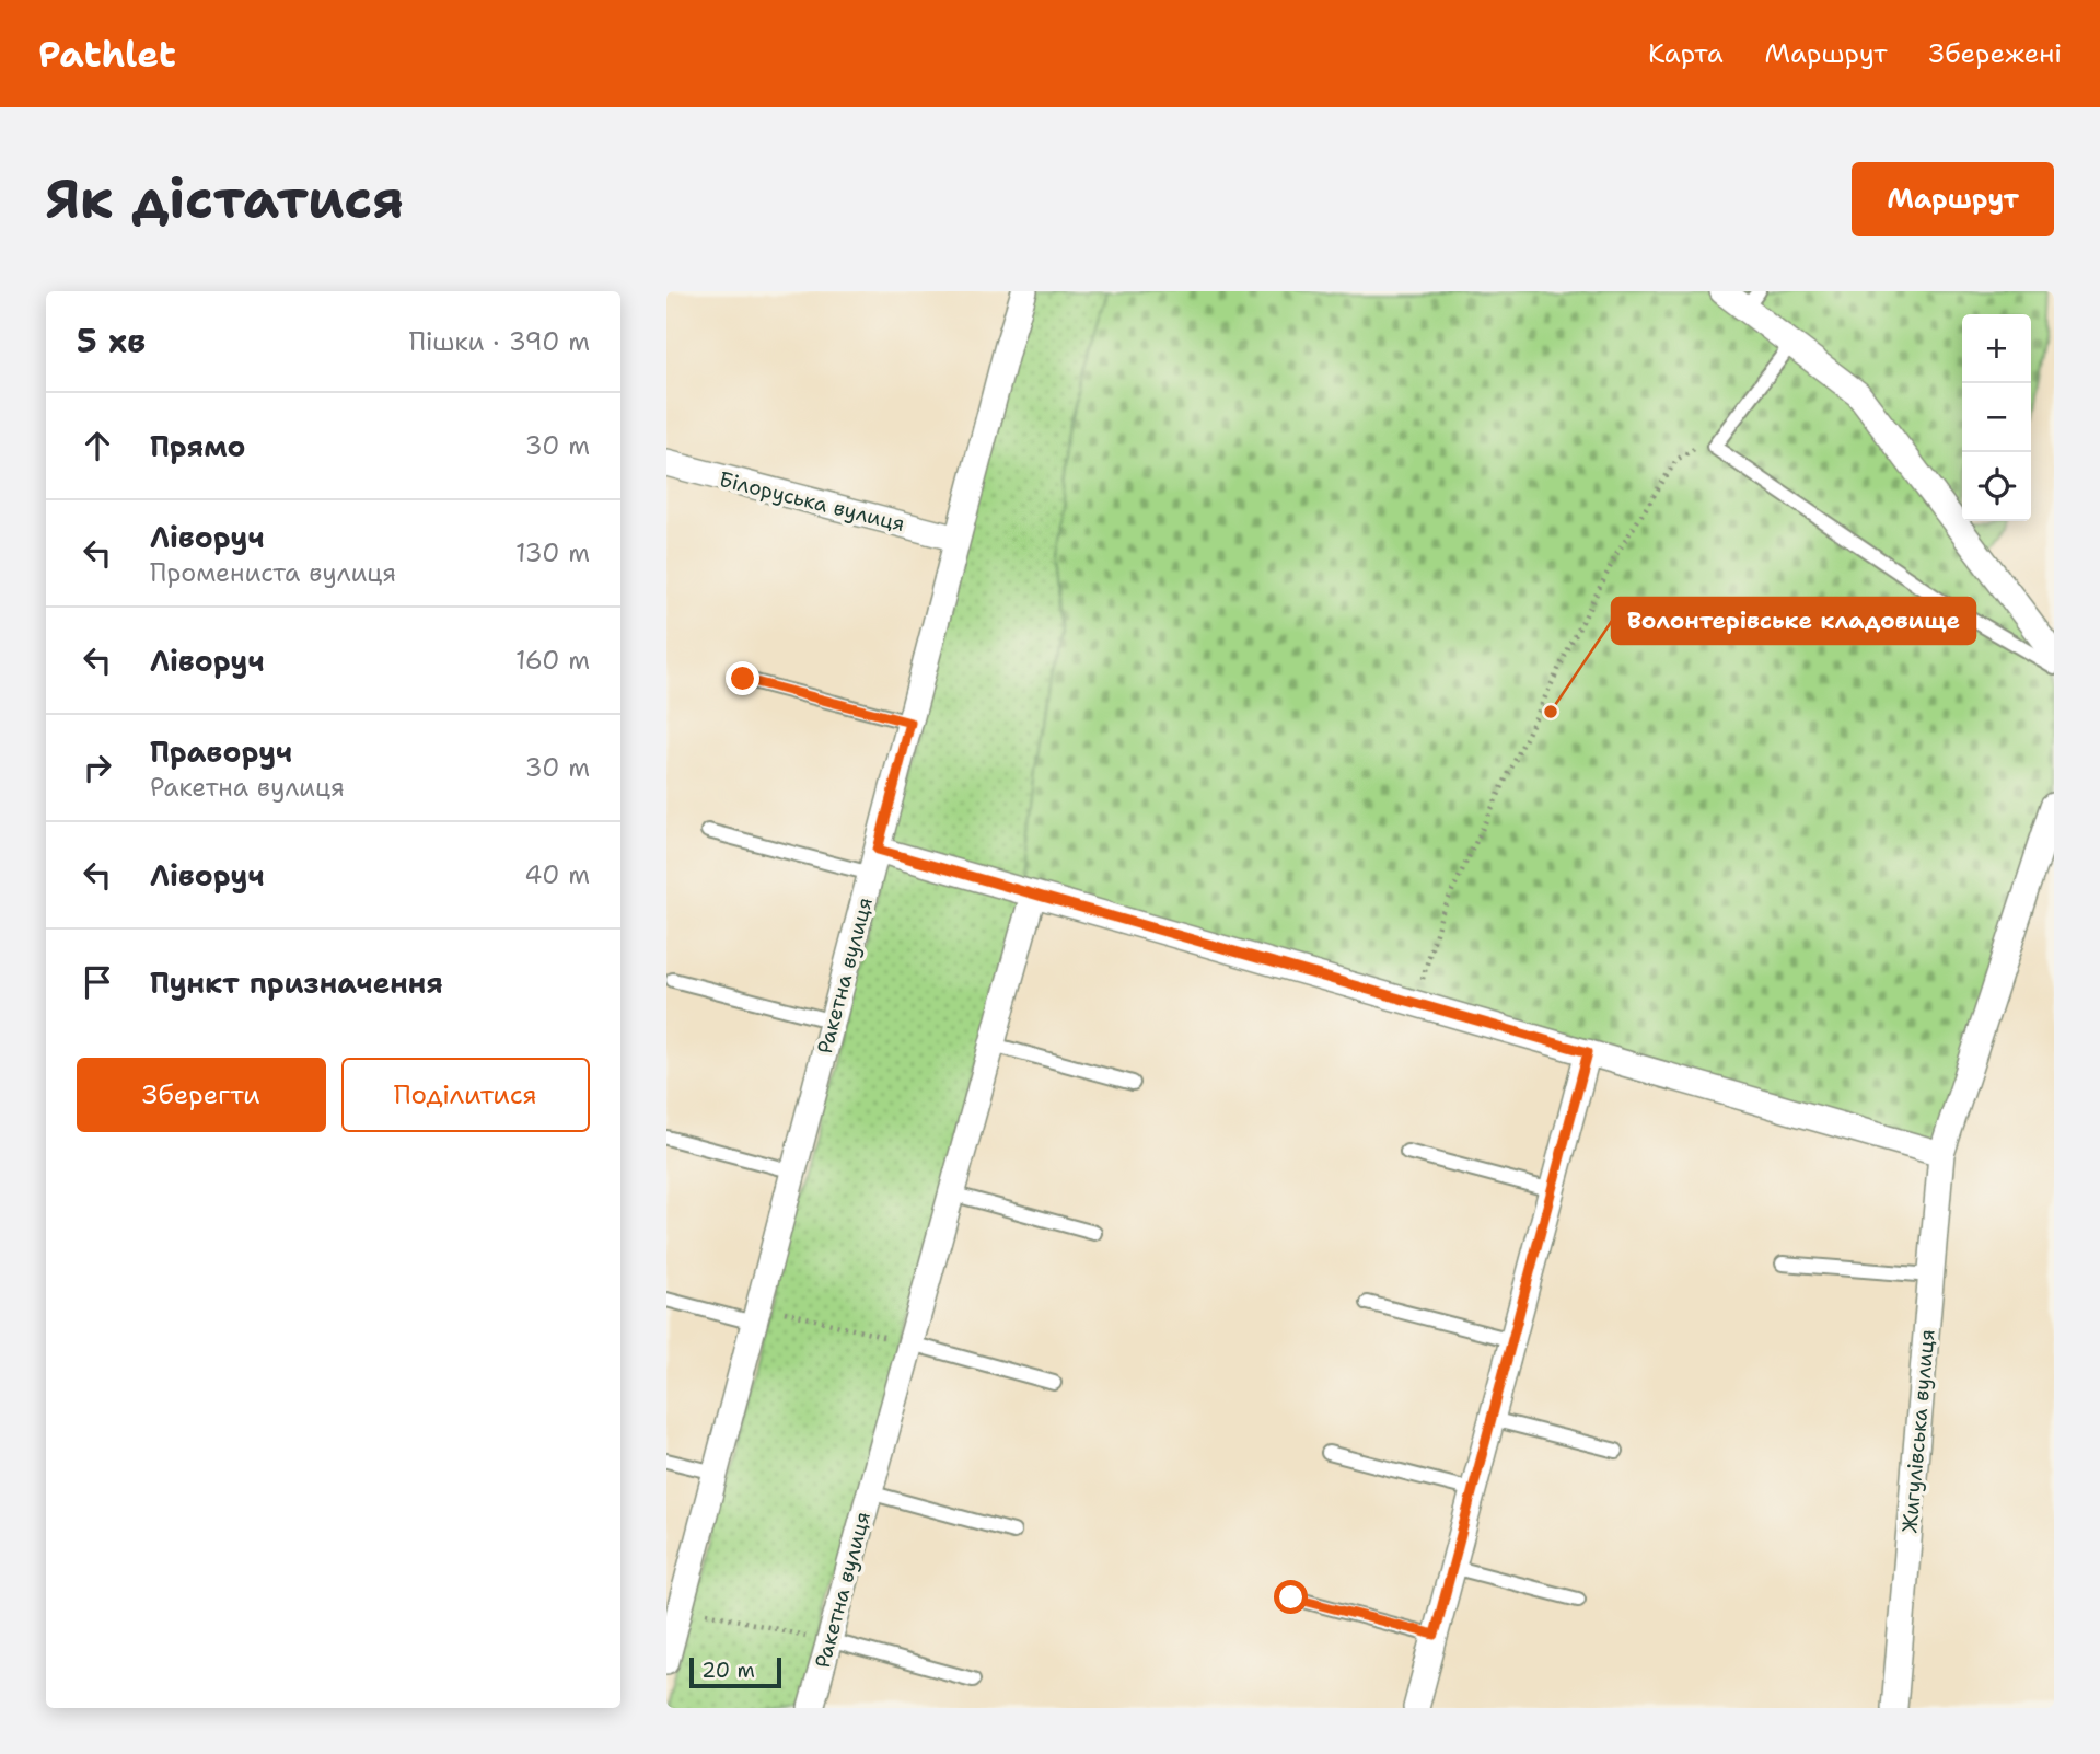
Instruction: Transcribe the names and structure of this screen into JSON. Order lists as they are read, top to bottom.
{
  "streets": {
    "street": ["Білоруська вулиця", "Ракетна вулиця", "Жигулівська вулиця"]
  },
  "crossings": [
    ["Білоруська вулиця", "Ракетна вулиця"]
  ],
  "places": ["Волонтерівське кладовище"],
  "scale_bar": "20 m",
  "page": {
    "header": "Pathlet",
    "nav": ["Карта", "Маршрут", "Збережені"],
    "buttons": [
      "Маршрут",
      ["Зберегти", "Поділитися"]
    ],
    "title": "Як дістатися",
    "heading": ["5 хв", "Пішки · 390 m"],
    "map_buttons": ["+", "−"],
    "list": [
      ["Прямо", "30 m"],
      ["Ліворуч", "Промениста вулиця", "130 m"],
      ["Ліворуч", "160 m"],
      ["Праворуч", "Ракетна вулиця", "30 m"],
      ["Ліворуч", "40 m"],
      "Пункт призначення"
    ],
    "scale": "20 m"
  }
}
